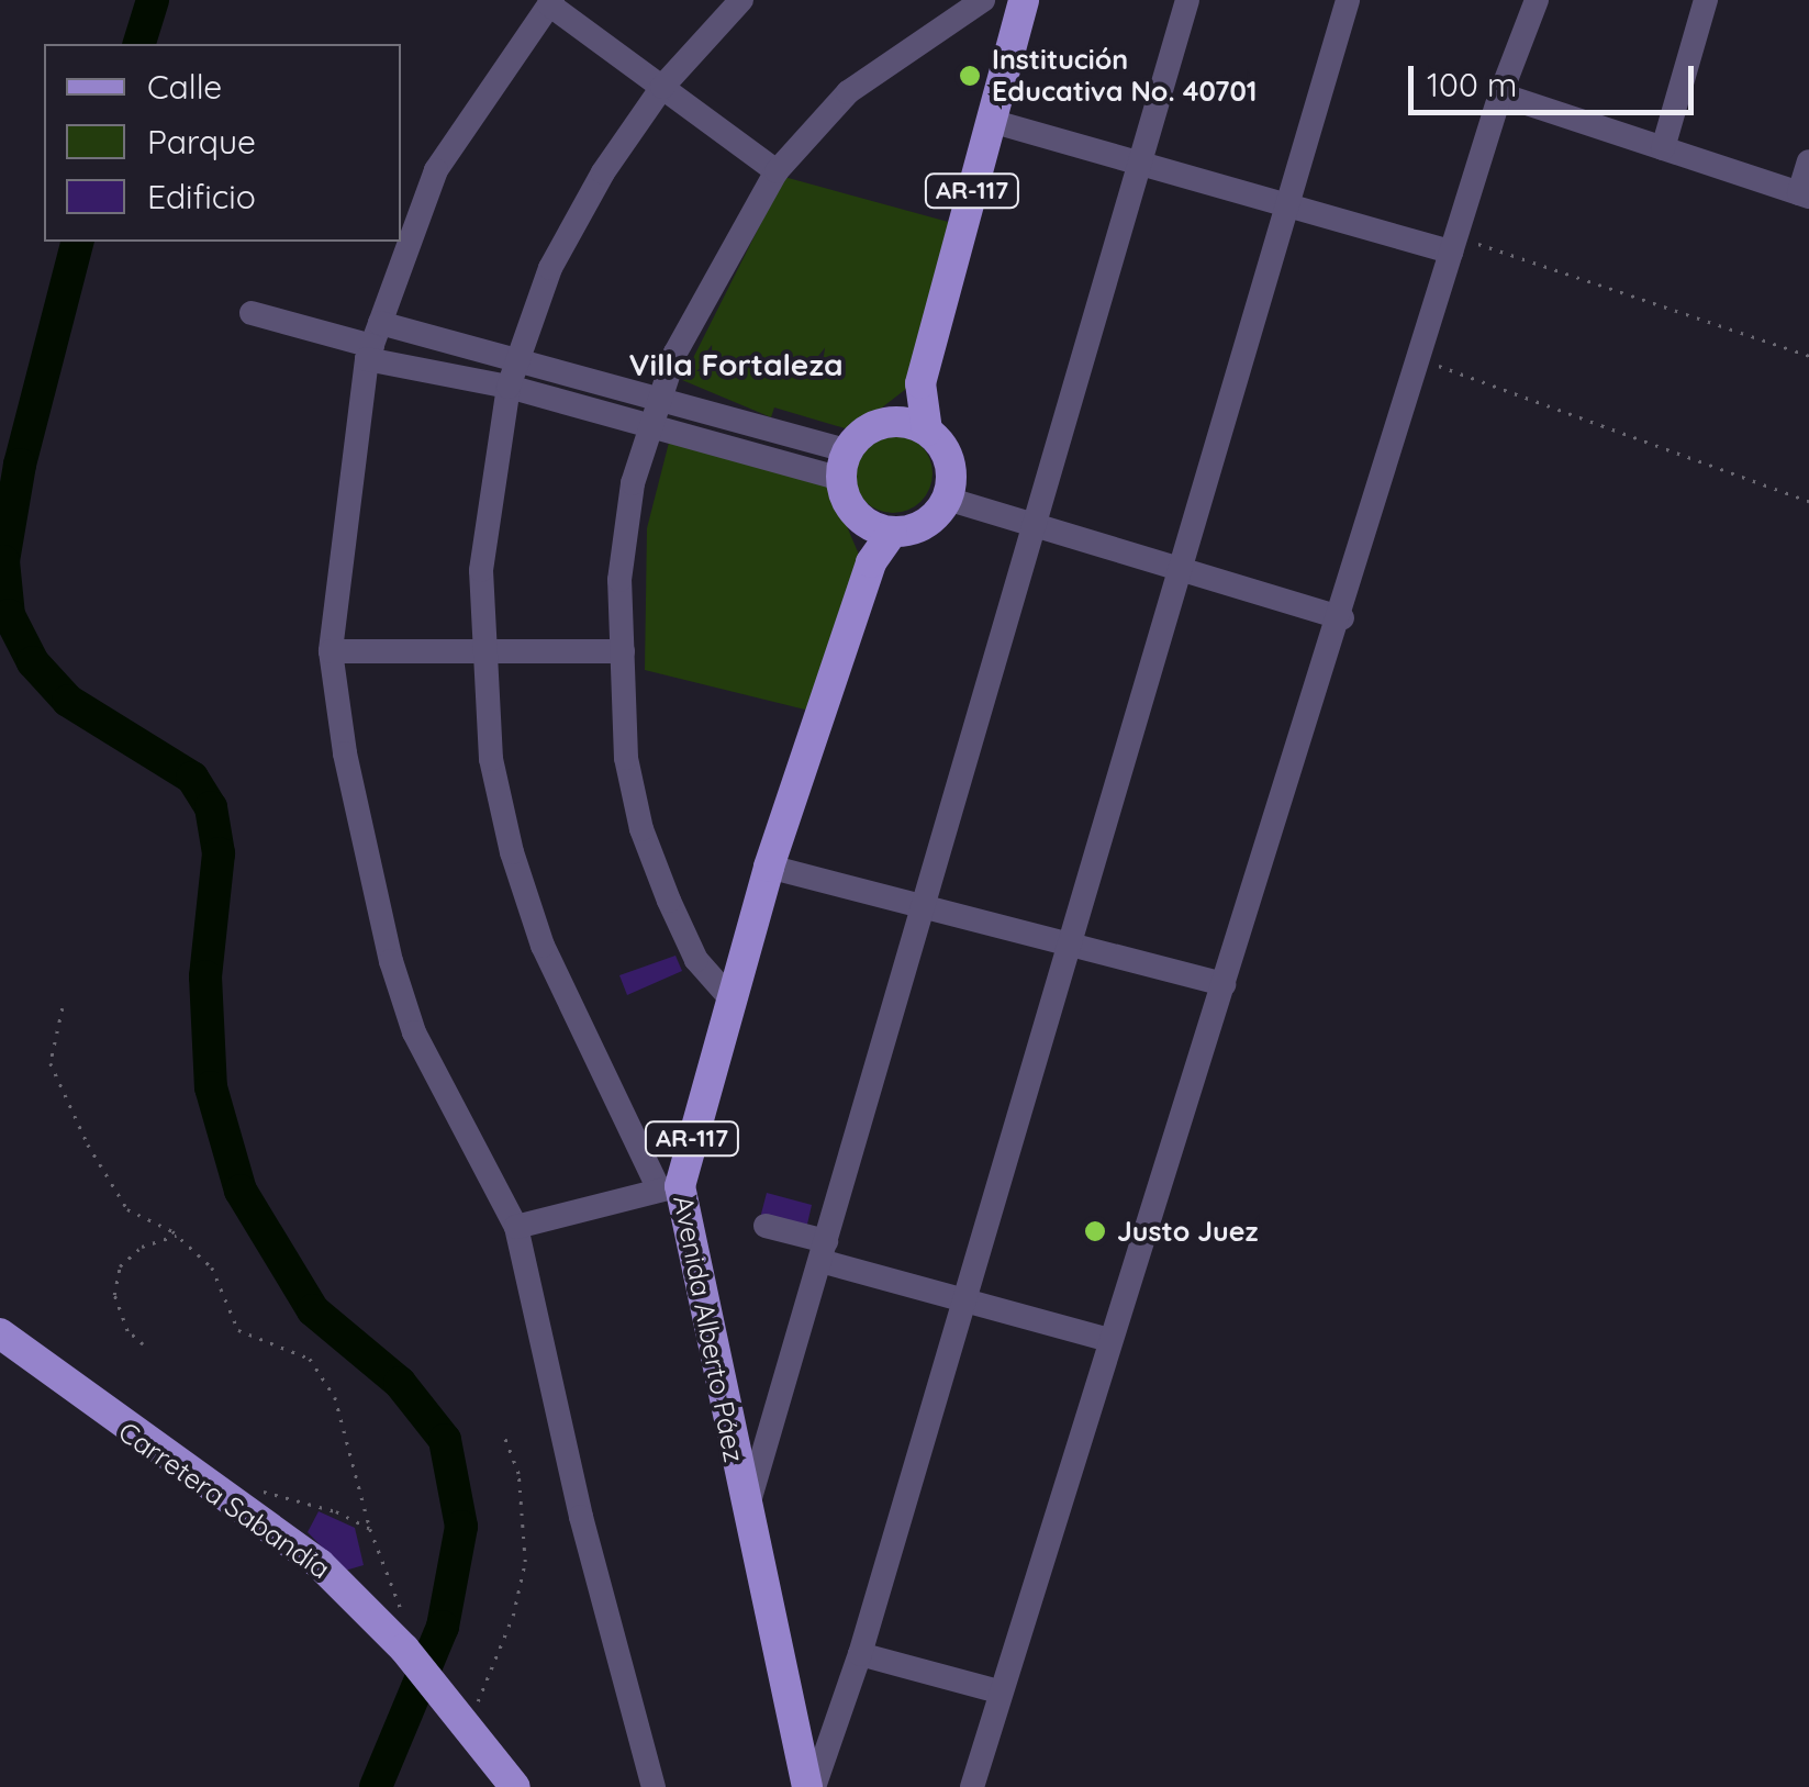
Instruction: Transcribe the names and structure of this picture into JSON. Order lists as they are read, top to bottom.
{
  "streets": {
    "main road": ["AR-117", "Avenida Alberto Páez", "Carretera Sabandía"]
  },
  "crossings": [
    ["AR-117", "Avenida Alberto Páez"]
  ],
  "districts": ["Villa Fortaleza"],
  "places": ["Institución Educativa No. 40701", "Justo Juez"],
  "legend": ["Calle", "Parque", "Edificio"],
  "scale_bar": "100 m"
}
